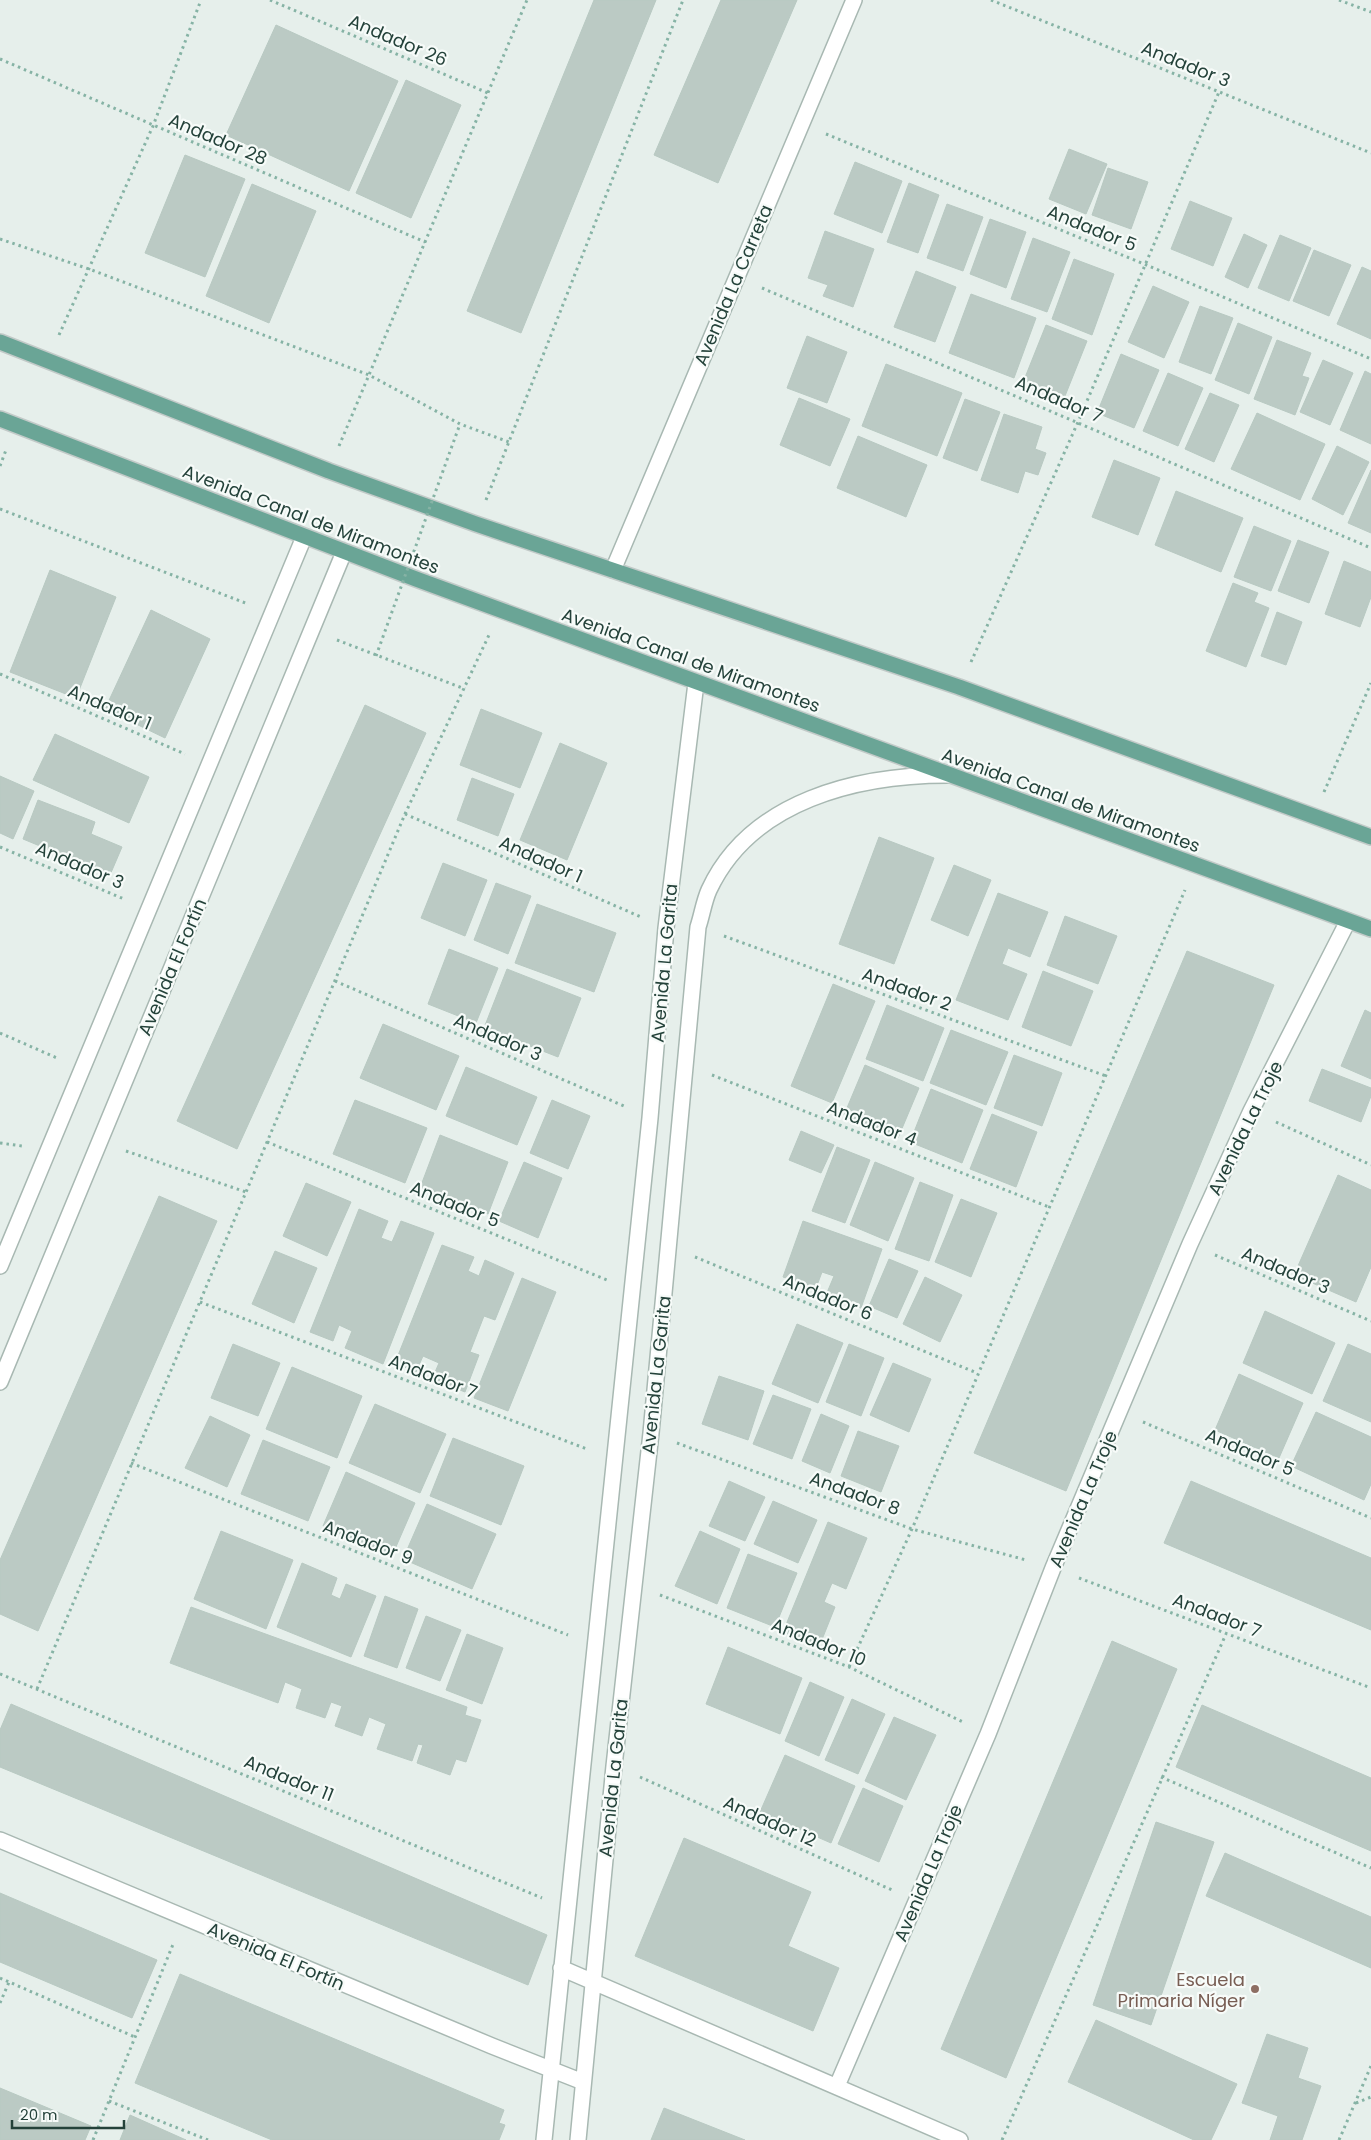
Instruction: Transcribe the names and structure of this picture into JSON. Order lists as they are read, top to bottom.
{
  "streets": {
    "main road": ["Avenida Canal de Miramontes"],
    "street": [
      "Avenida La Carreta",
      "Avenida La Garita",
      "Avenida El Fortín",
      "Avenida La Troje"
    ],
    "path": [
      "Andador 26",
      "Andador 3",
      "Andador 28",
      "Andador 5",
      "Andador 7",
      "Andador 1",
      "Andador 2",
      "Andador 4",
      "Andador 6",
      "Andador 8",
      "Andador 9",
      "Andador 10",
      "Andador 11",
      "Andador 12"
    ]
  },
  "crossings": [
    ["Andador 3", "Avenida La Garita"],
    ["Andador 3", "Avenida La Troje"],
    ["Andador 5", "Avenida La Carreta"],
    ["Andador 5", "Avenida La Garita"],
    ["Andador 5", "Avenida La Troje"],
    ["Avenida La Carreta", "Andador 7"],
    ["Andador 7", "Avenida La Garita"],
    ["Andador 7", "Avenida La Troje"],
    ["Andador 7", "Andador 8"],
    ["Avenida Canal de Miramontes", "Avenida La Garita"],
    ["Avenida Canal de Miramontes", "Avenida El Fortín"],
    ["Avenida Canal de Miramontes", "Avenida La Troje"],
    ["Andador 1", "Avenida La Garita"],
    ["Avenida La Garita", "Avenida El Fortín"],
    ["Avenida La Garita", "Andador 2"],
    ["Avenida La Garita", "Andador 4"],
    ["Avenida La Garita", "Andador 6"],
    ["Avenida La Garita", "Andador 8"],
    ["Avenida La Garita", "Andador 9"],
    ["Avenida La Garita", "Andador 10"],
    ["Avenida La Garita", "Andador 11"],
    ["Avenida La Garita", "Andador 12"],
    ["Avenida La Troje", "Andador 8"],
    ["Avenida La Troje", "Andador 10"],
    ["Avenida La Troje", "Andador 12"]
  ],
  "places": ["Escuela Primaria Níger"],
  "scale_bar": "20 m"
}
